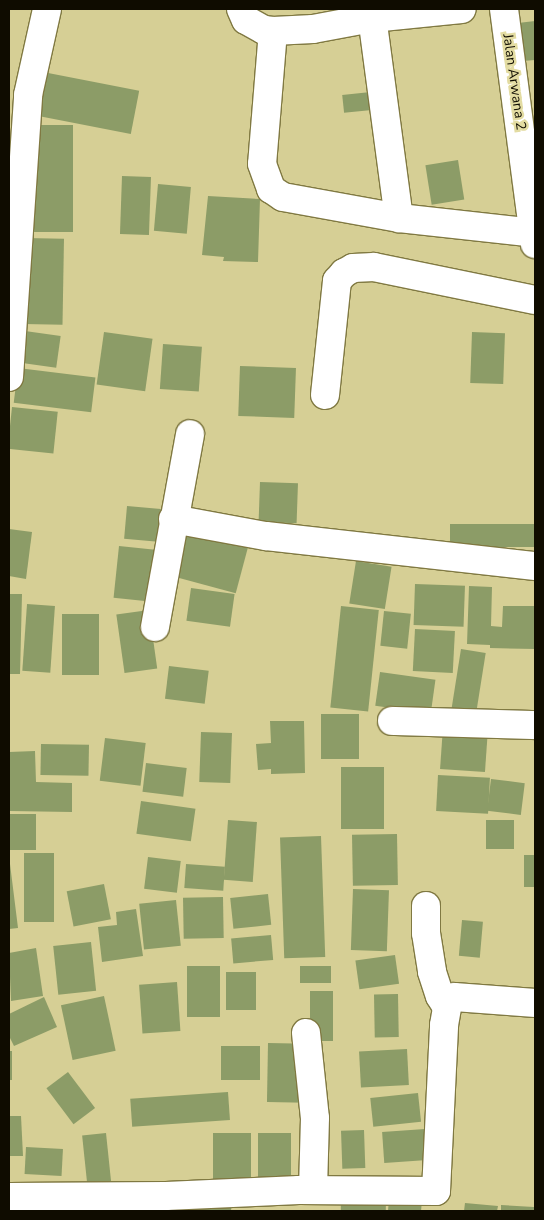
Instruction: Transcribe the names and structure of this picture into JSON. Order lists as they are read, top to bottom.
{
  "streets": {
    "street": ["Jalan Arwana 2"]
  }
}
